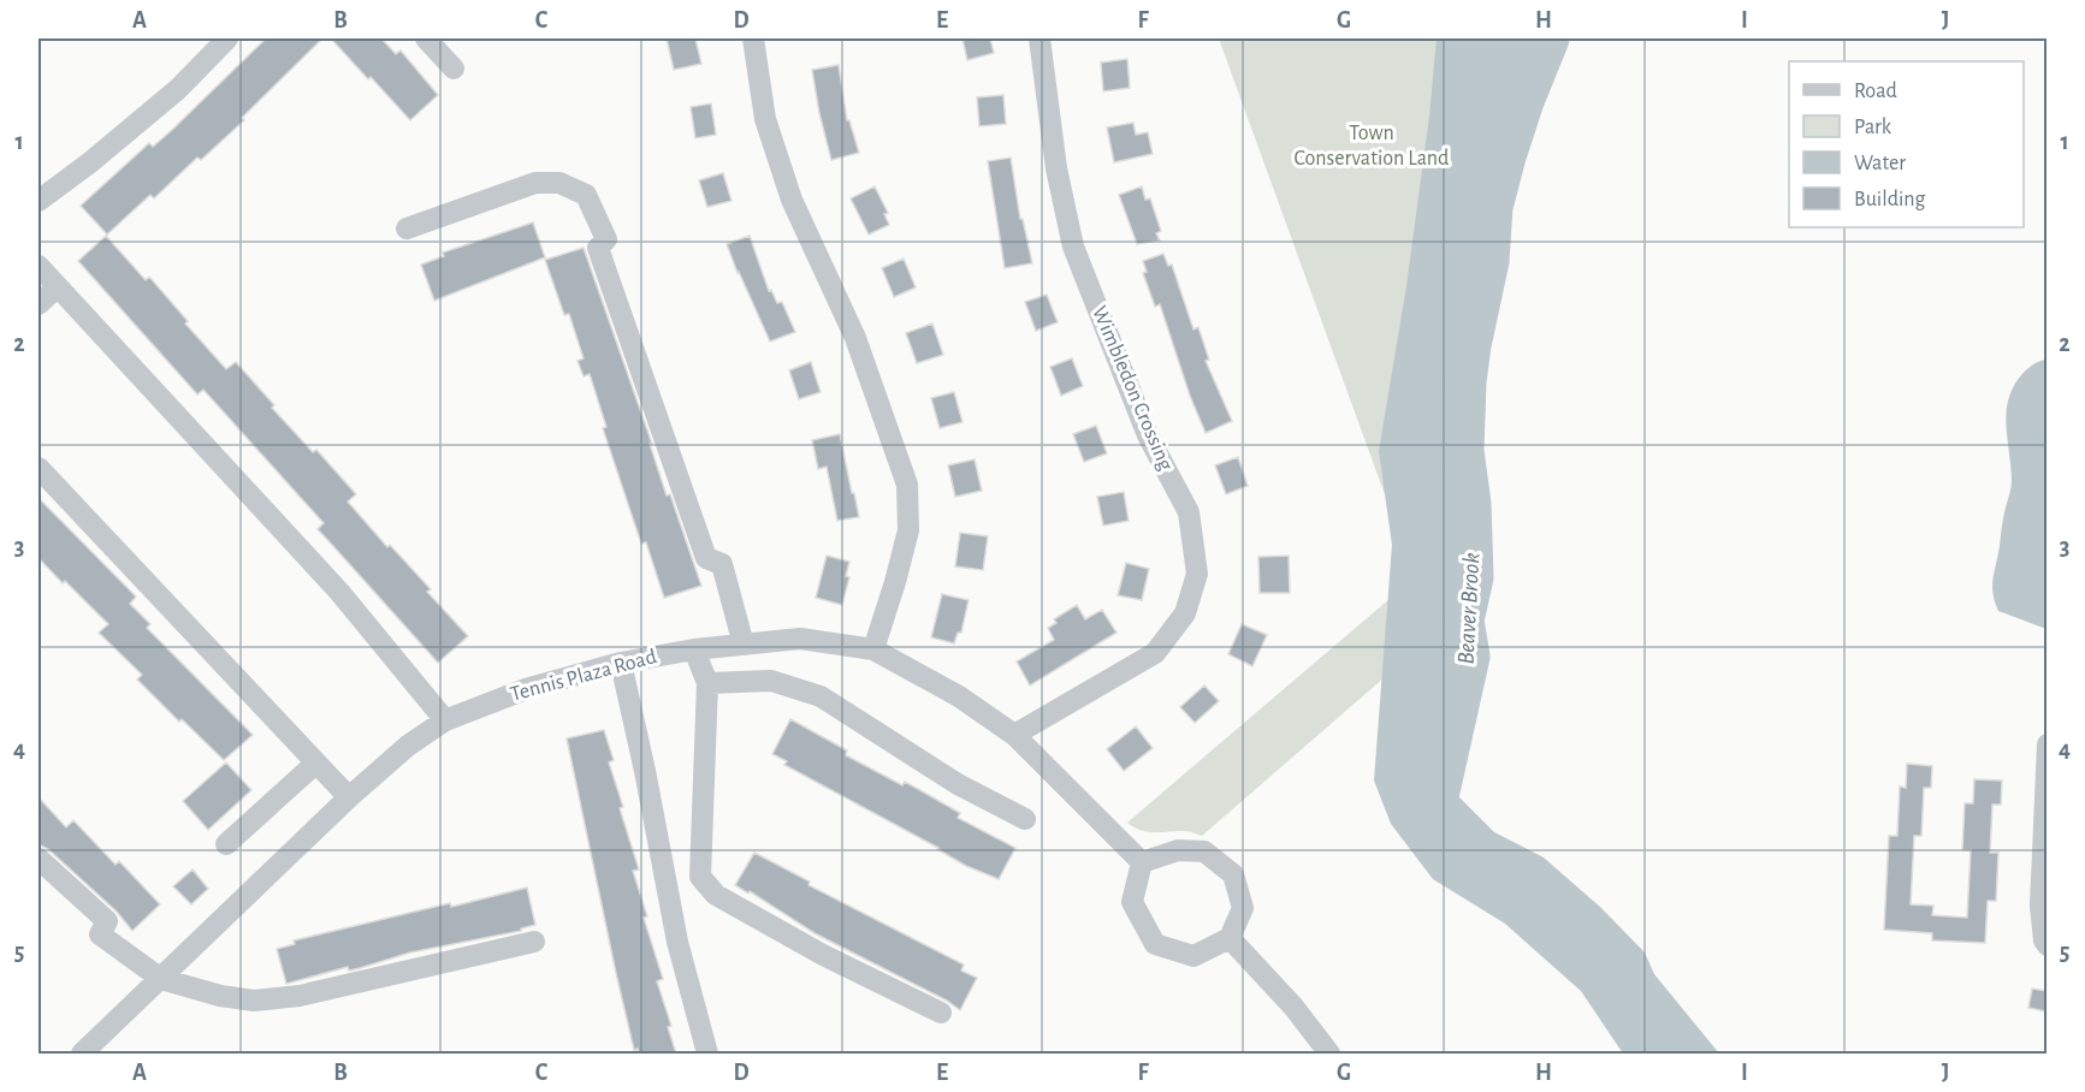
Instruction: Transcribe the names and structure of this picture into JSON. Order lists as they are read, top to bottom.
{
  "streets": {
    "street": ["Wimbledon Crossing", "Tennis Plaza Road"]
  },
  "crossings": [
    ["Wimbledon Crossing", "Tennis Plaza Road"]
  ],
  "water": ["Beaver Brook"],
  "parks": ["Town Conservation Land"],
  "legend": [
    "Road",
    "Park",
    "Water",
    "Building"
  ],
  "grid": {
    "columns": [
      "A",
      "B",
      "C",
      "D",
      "E",
      "F",
      "G",
      "H",
      "I",
      "J"
    ],
    "rows": [
      "1",
      "2",
      "3",
      "4",
      "5"
    ]
  }
}
